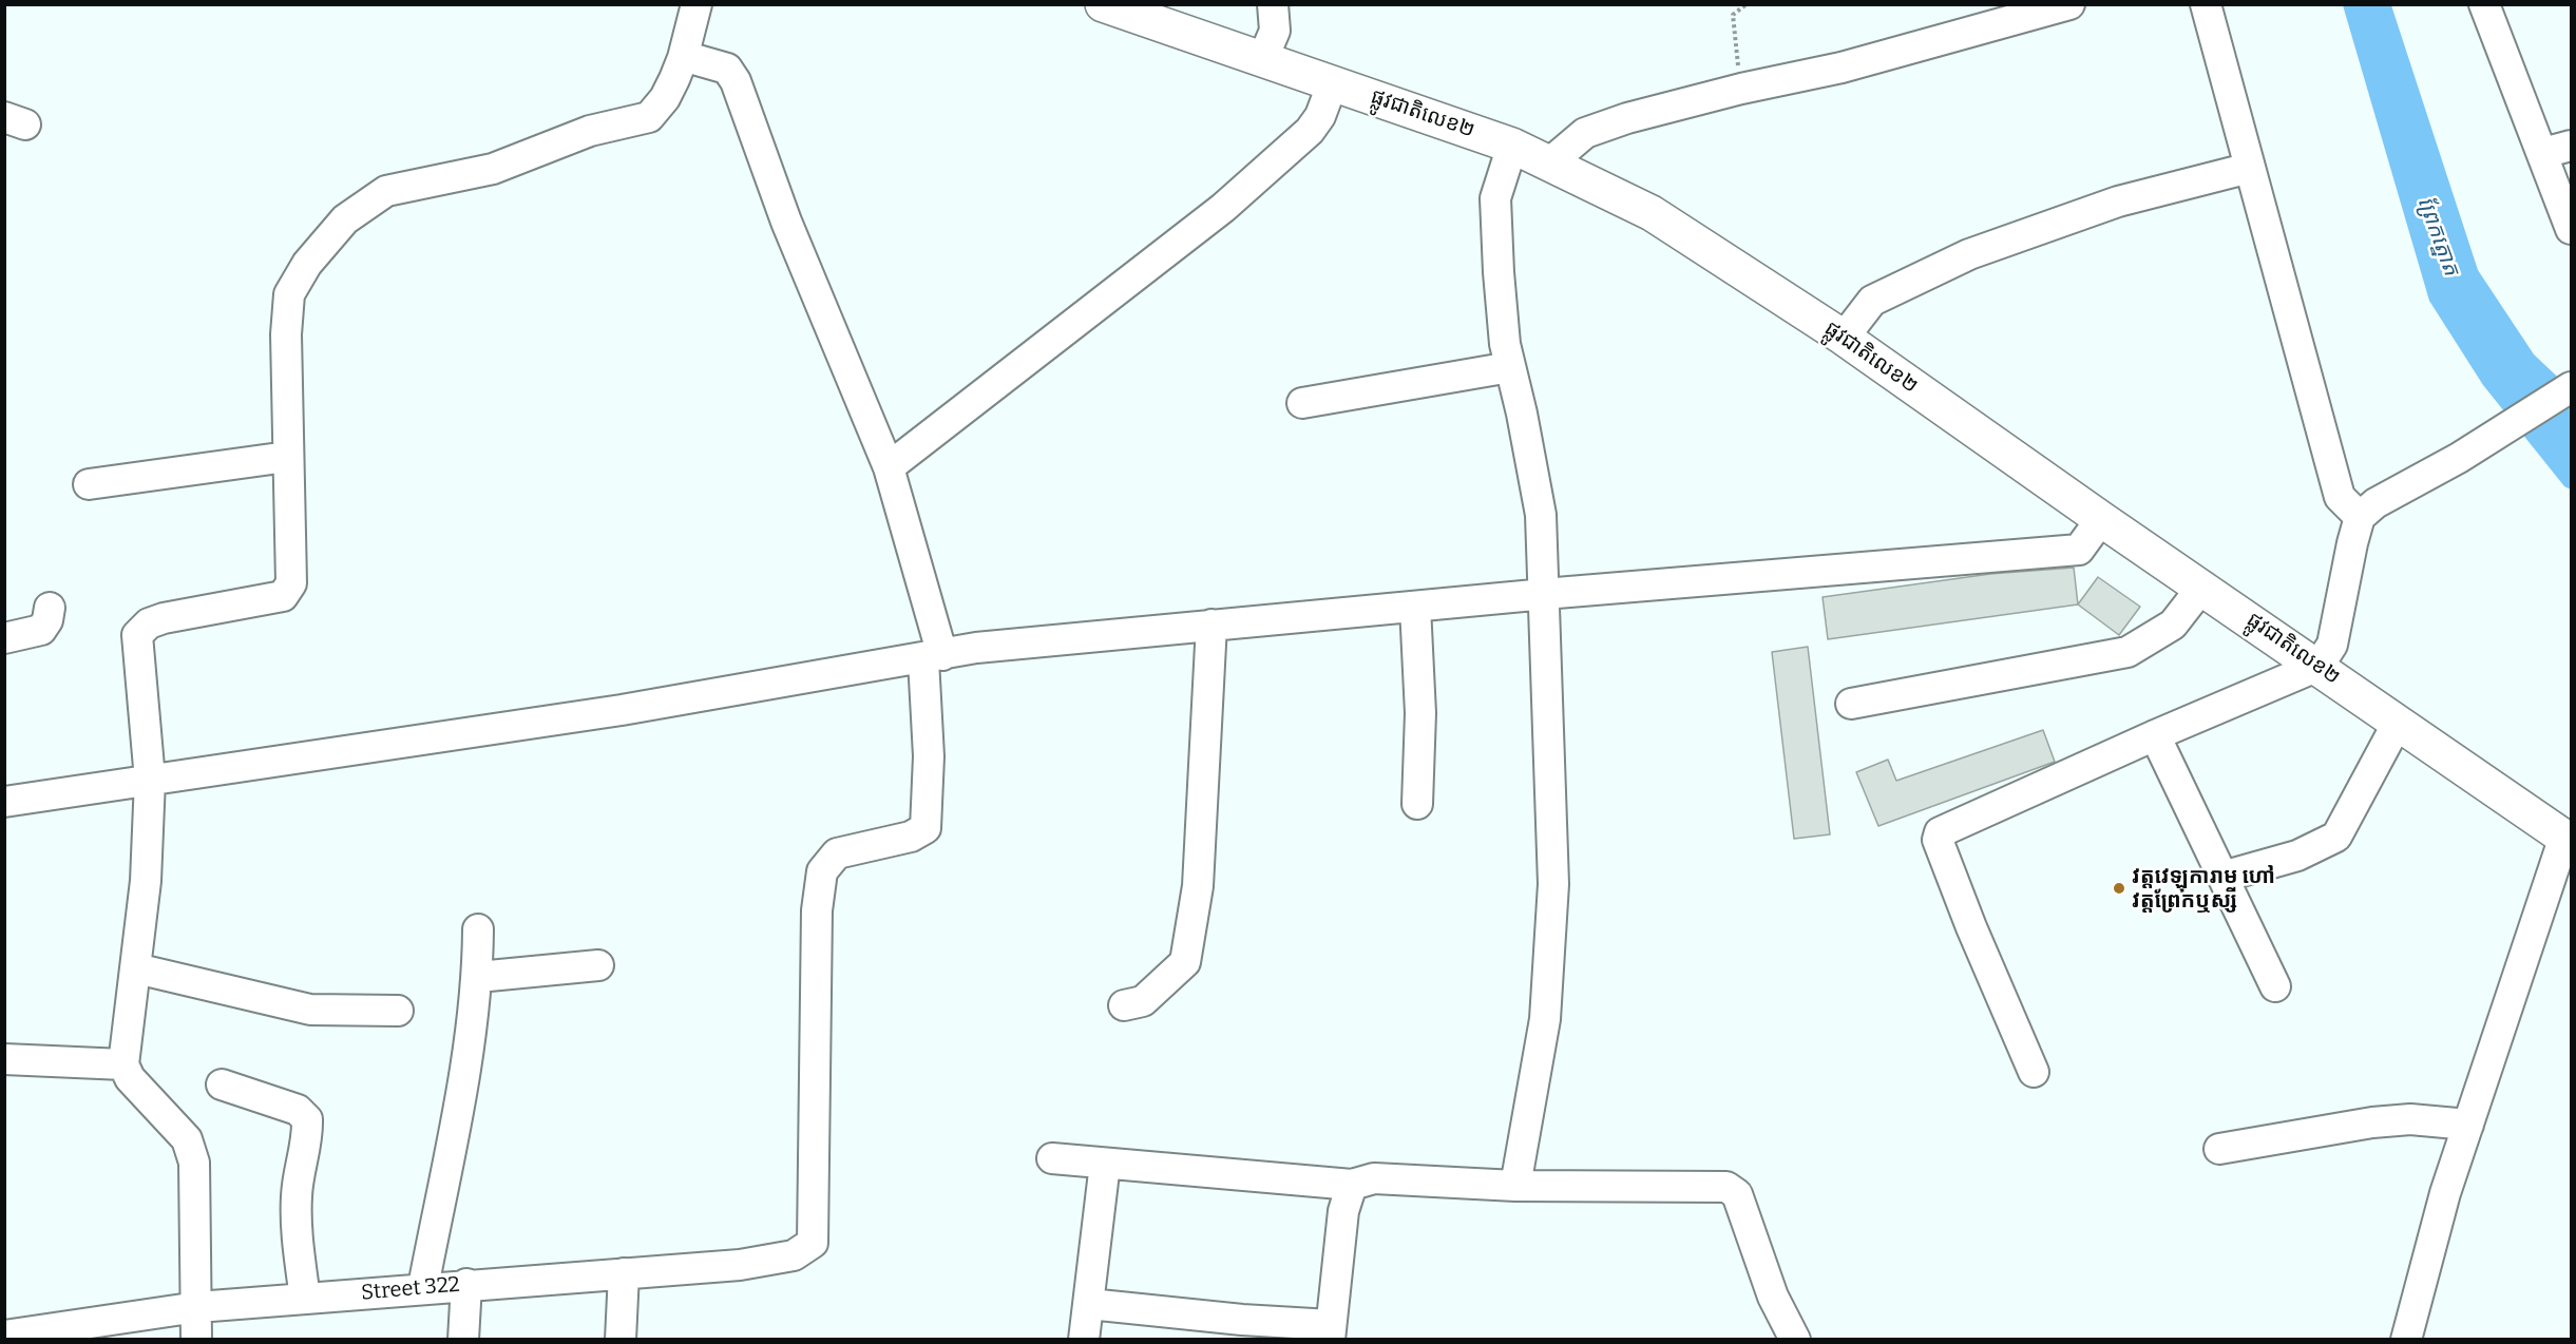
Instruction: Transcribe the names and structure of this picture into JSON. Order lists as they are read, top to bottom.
{
  "streets": {
    "highway": ["ផ្លូវជាតិលេខ២"],
    "street": ["Street 322"]
  },
  "water": ["ព្រែកត្នោត"],
  "places": ["វត្តវេឡុការាម ហៅ វត្តព្រែកឬស្សី"]
}
